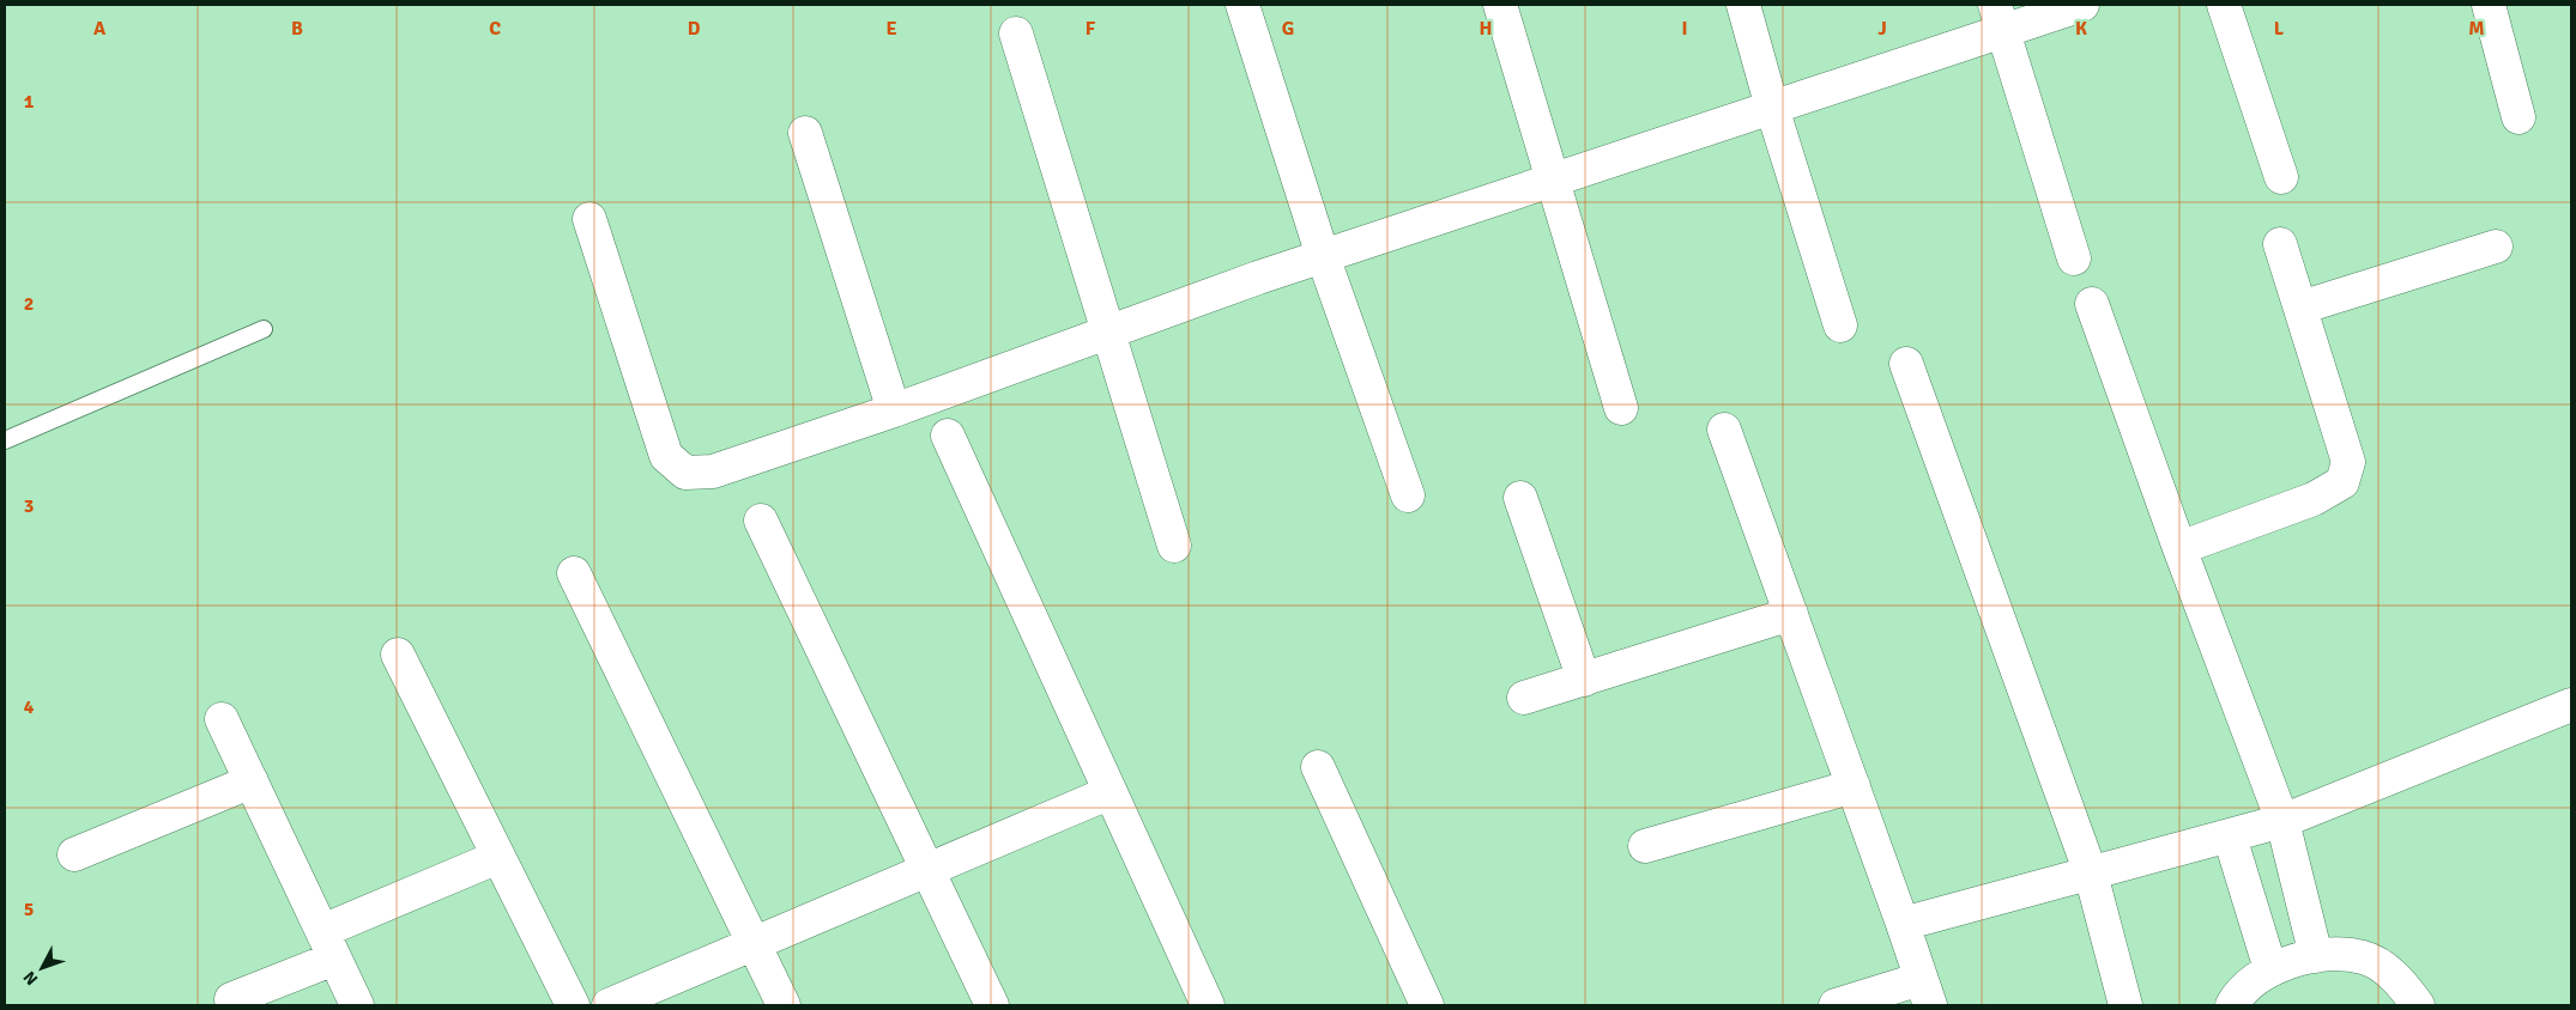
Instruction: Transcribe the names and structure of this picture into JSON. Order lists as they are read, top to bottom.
{
  "north": "bottom left",
  "grid": {
    "columns": [
      "A",
      "B",
      "C",
      "D",
      "E",
      "F",
      "G",
      "H",
      "I",
      "J",
      "K",
      "L",
      "M"
    ],
    "rows": [
      "1",
      "2",
      "3",
      "4",
      "5"
    ]
  }
}
